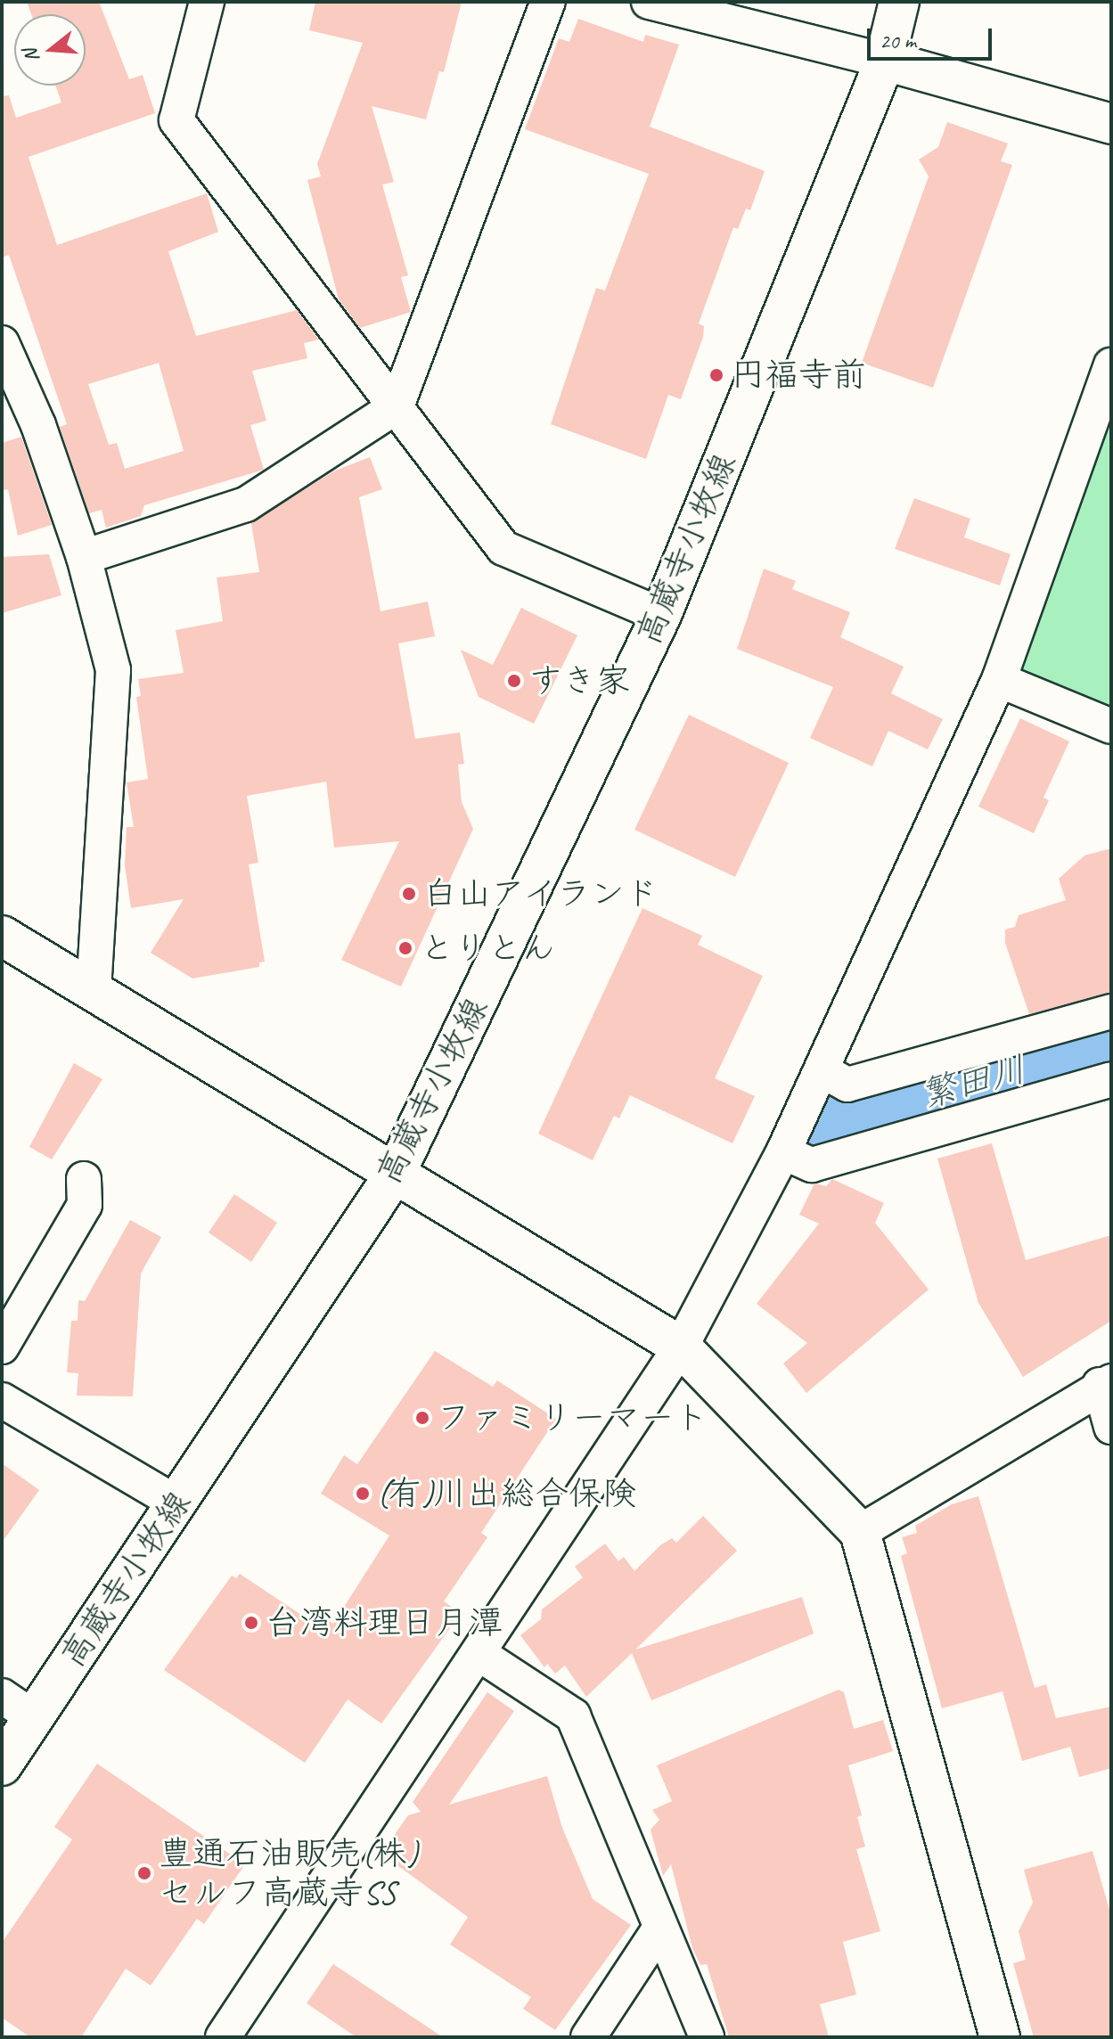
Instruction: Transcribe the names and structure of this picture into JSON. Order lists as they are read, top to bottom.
{
  "streets": {
    "main road": ["高蔵寺小牧線"]
  },
  "water": ["繁田川"],
  "places": [
    "円福寺前",
    "すき家",
    "白山アイランド",
    "とりとん",
    "ファミリーマート",
    "(有)川出総合保険",
    "台湾料理日月潭",
    "豊通石油販売(株) セルフ高蔵寺SS"
  ],
  "scale_bar": "20 m",
  "north": "left"
}
